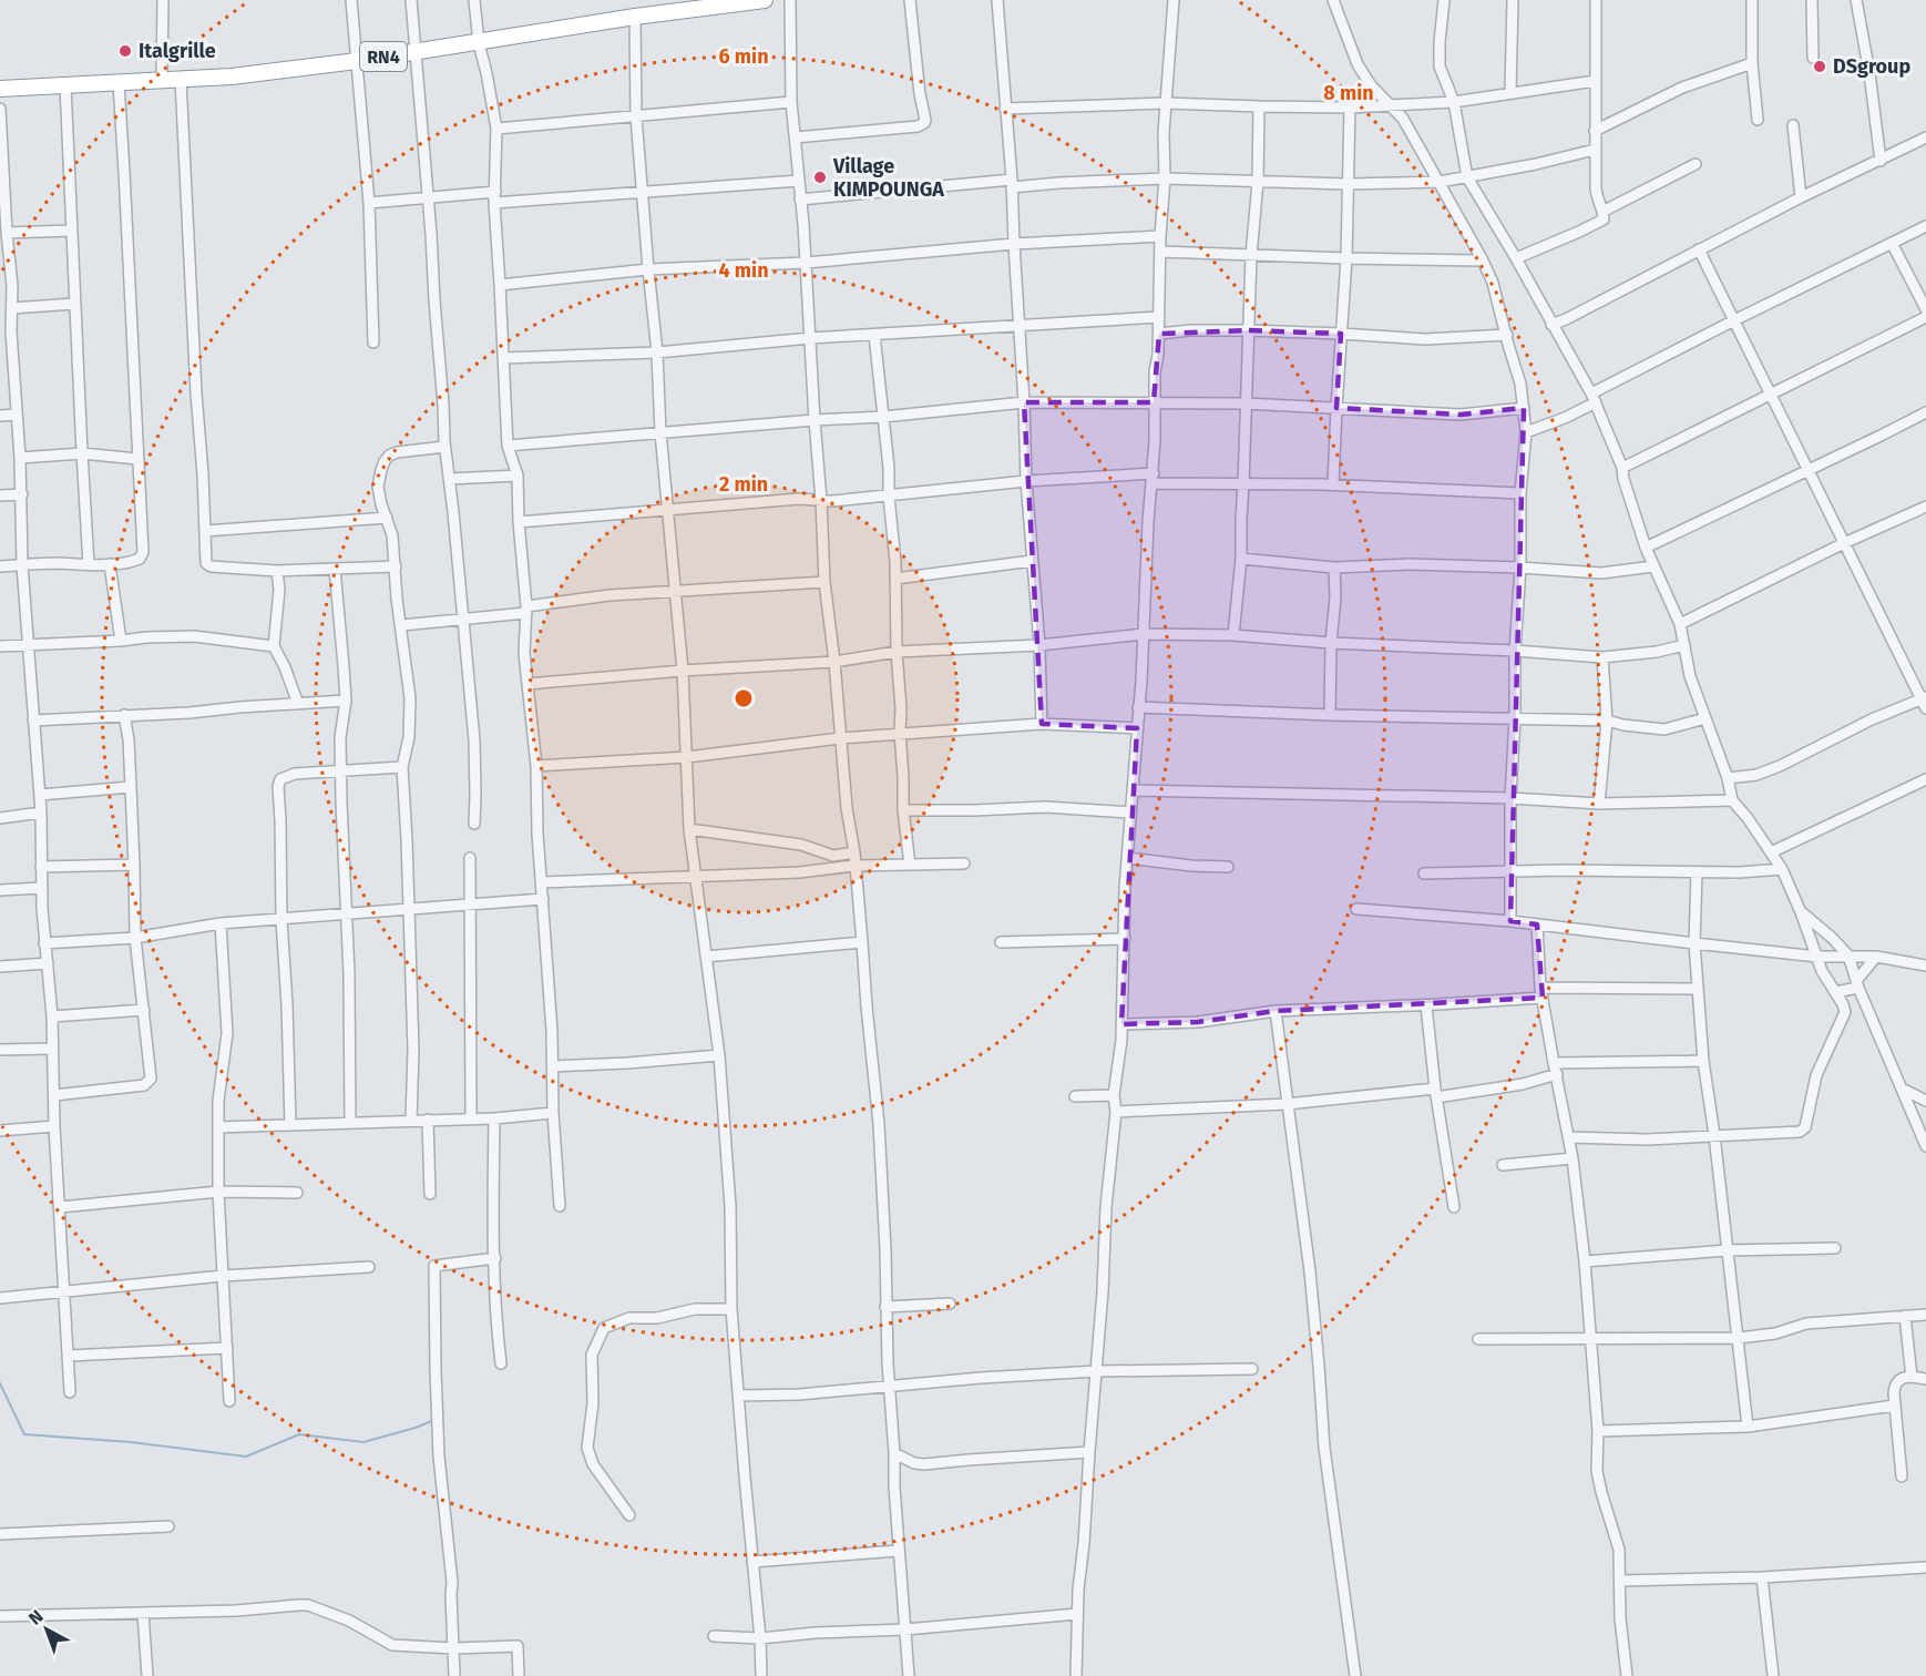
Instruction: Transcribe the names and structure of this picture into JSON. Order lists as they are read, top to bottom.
{
  "streets": {
    "highway": ["RN4"]
  },
  "places": ["Italgrille", "DSgroup", "Village KIMPOUNGA"],
  "north": "top left",
  "rings": [
    "6 min",
    "8 min",
    "4 min",
    "2 min"
  ]
}
